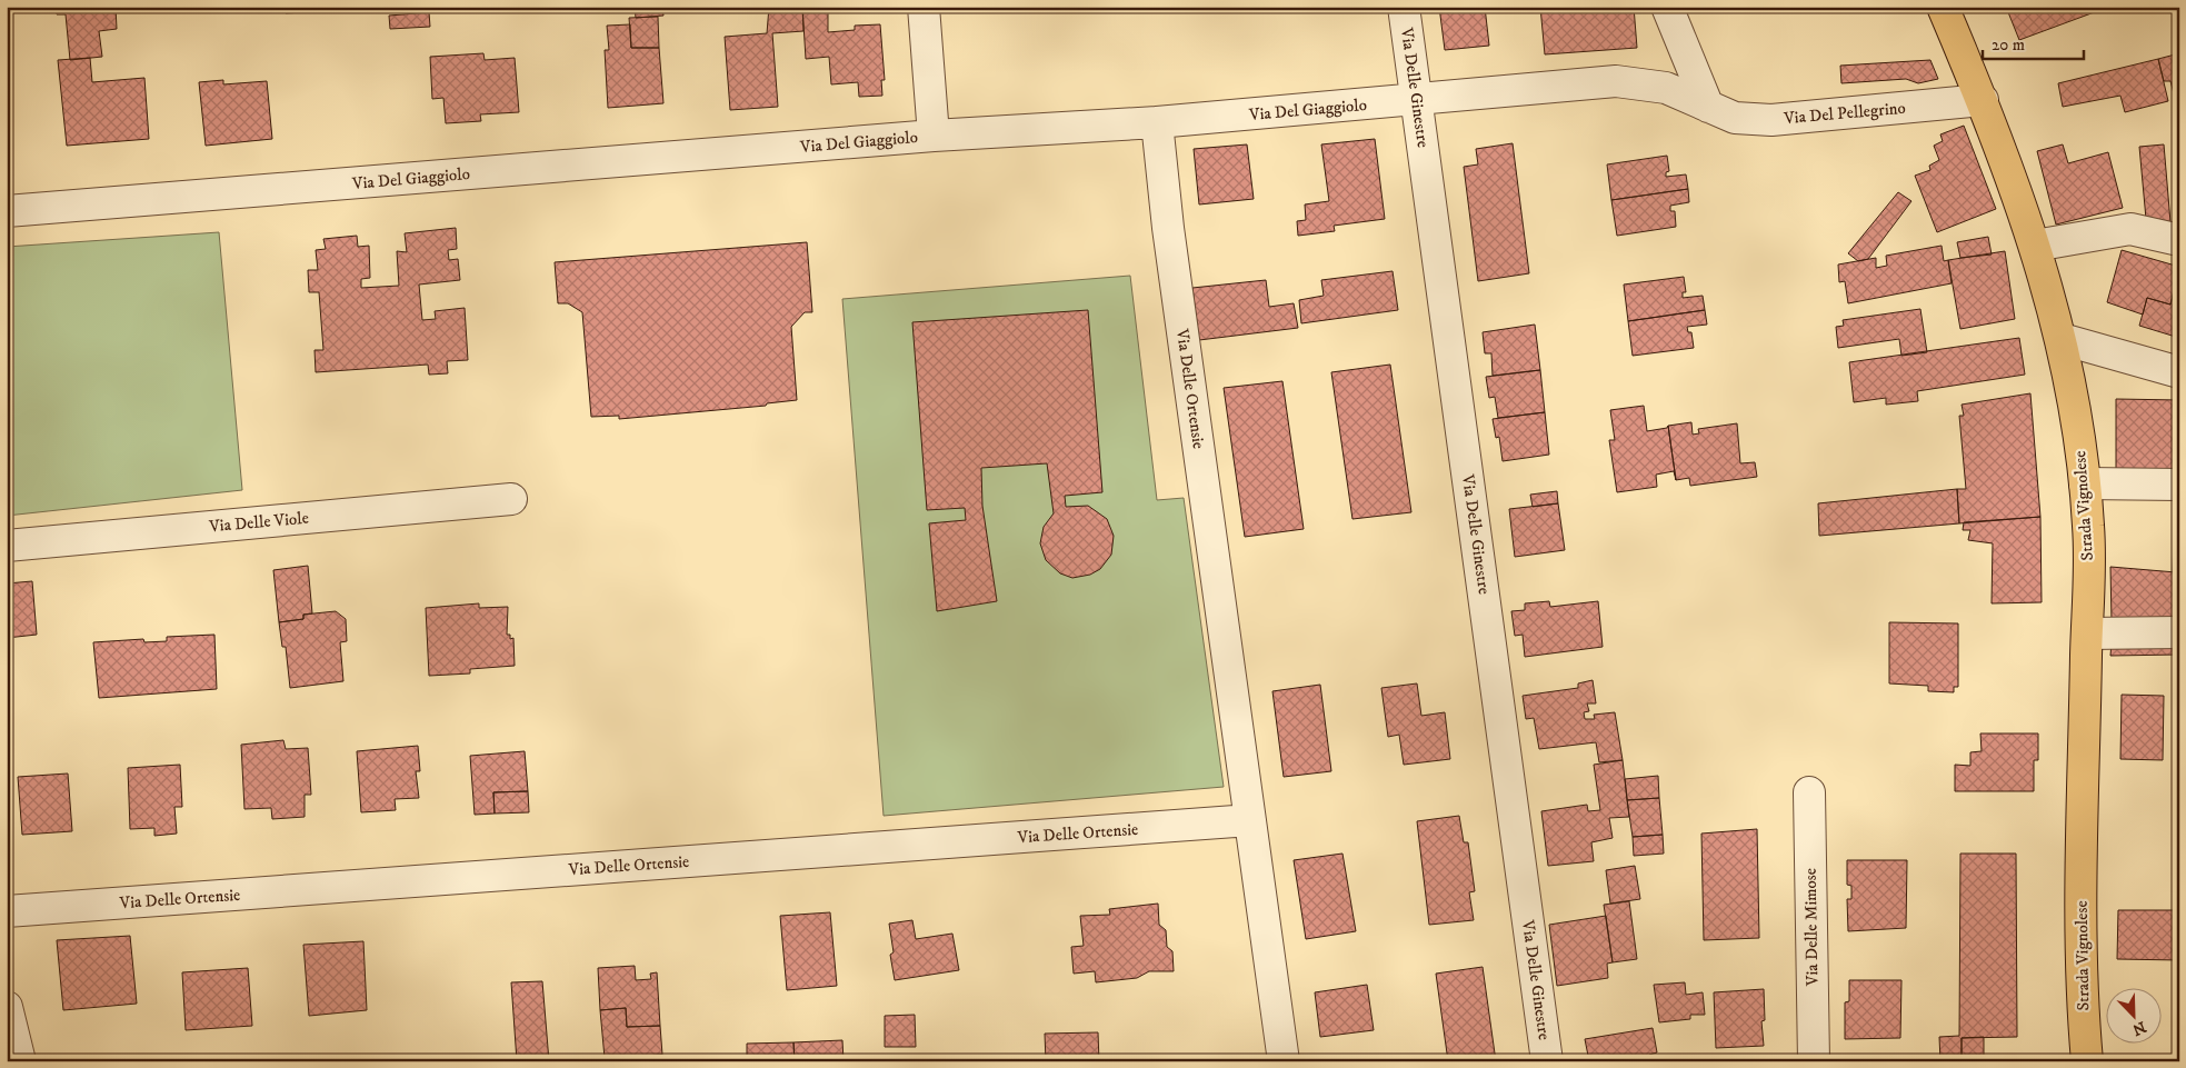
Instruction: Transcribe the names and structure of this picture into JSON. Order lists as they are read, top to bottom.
{
  "streets": {
    "main road": ["Strada Vignolese"],
    "street": [
      "Via Delle Ginestre",
      "Via Del Giaggiolo",
      "Via Del Pellegrino",
      "Via Delle Ortensie",
      "Via Delle Viole",
      "Via Delle Mimose"
    ]
  },
  "crossings": [
    ["Via Delle Ginestre", "Via Del Giaggiolo"],
    ["Via Del Giaggiolo", "Via Del Pellegrino"],
    ["Via Del Giaggiolo", "Via Delle Ortensie"],
    ["Via Del Pellegrino", "Strada Vignolese"]
  ],
  "scale_bar": "20 m",
  "north": "bottom right"
}
